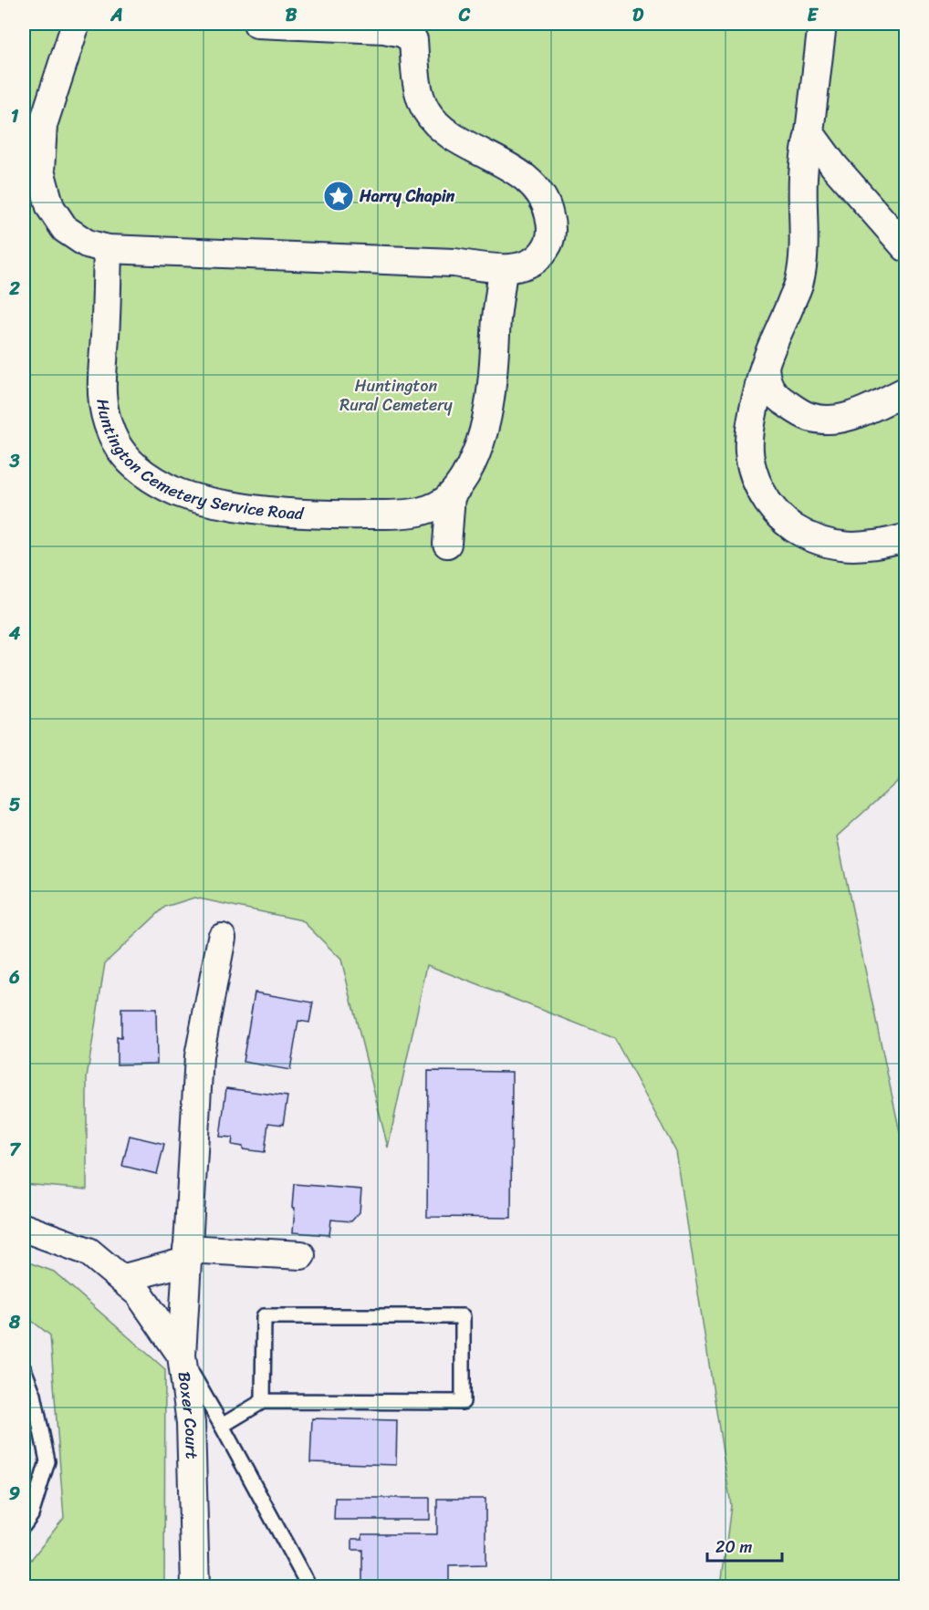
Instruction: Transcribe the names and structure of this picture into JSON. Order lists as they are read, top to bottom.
{
  "streets": {
    "street": ["Huntington Cemetery Service Road", "Boxer Court"]
  },
  "parks": ["Huntington Rural Cemetery"],
  "places": {
    "place": ["Harry Chapin"]
  },
  "scale_bar": "20 m",
  "grid": {
    "columns": [
      "A",
      "B",
      "C",
      "D",
      "E"
    ],
    "rows": [
      "1",
      "2",
      "3",
      "4",
      "5",
      "6",
      "7",
      "8",
      "9"
    ]
  }
}
